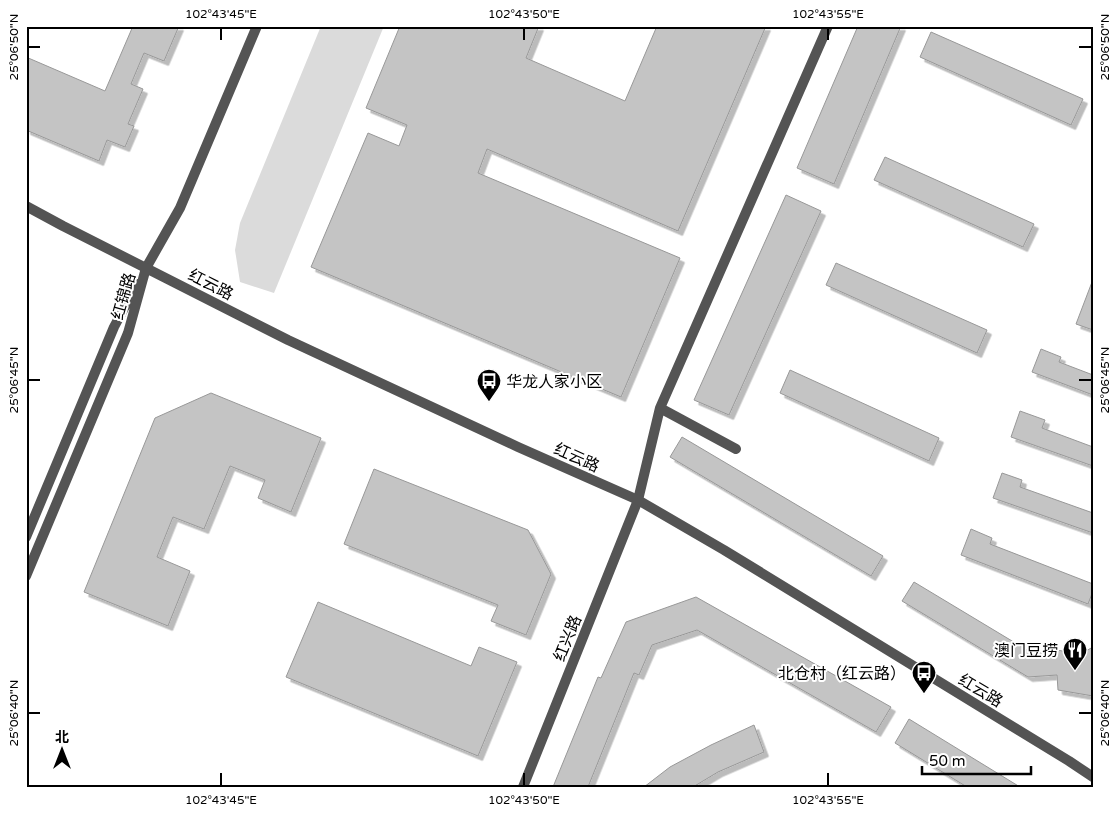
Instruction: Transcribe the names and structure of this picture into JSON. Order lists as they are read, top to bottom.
{
  "streets": {
    "street": ["红云路", "红锦路", "红兴路"]
  },
  "crossings": [
    ["红云路", "红锦路"],
    ["红云路", "红兴路"]
  ],
  "places": {
    "bus stop": ["华龙人家小区", "北仓村（红云路）"],
    "restaurant": ["澳门豆捞"]
  },
  "scale_bar": "50 m",
  "north": "top",
  "coordinates": [
    "102°43'45\"E",
    "102°43'50\"E",
    "102°43'55\"E",
    "25°06'50\"N",
    "25°06'45\"N",
    "25°06'40\"N"
  ]
}
